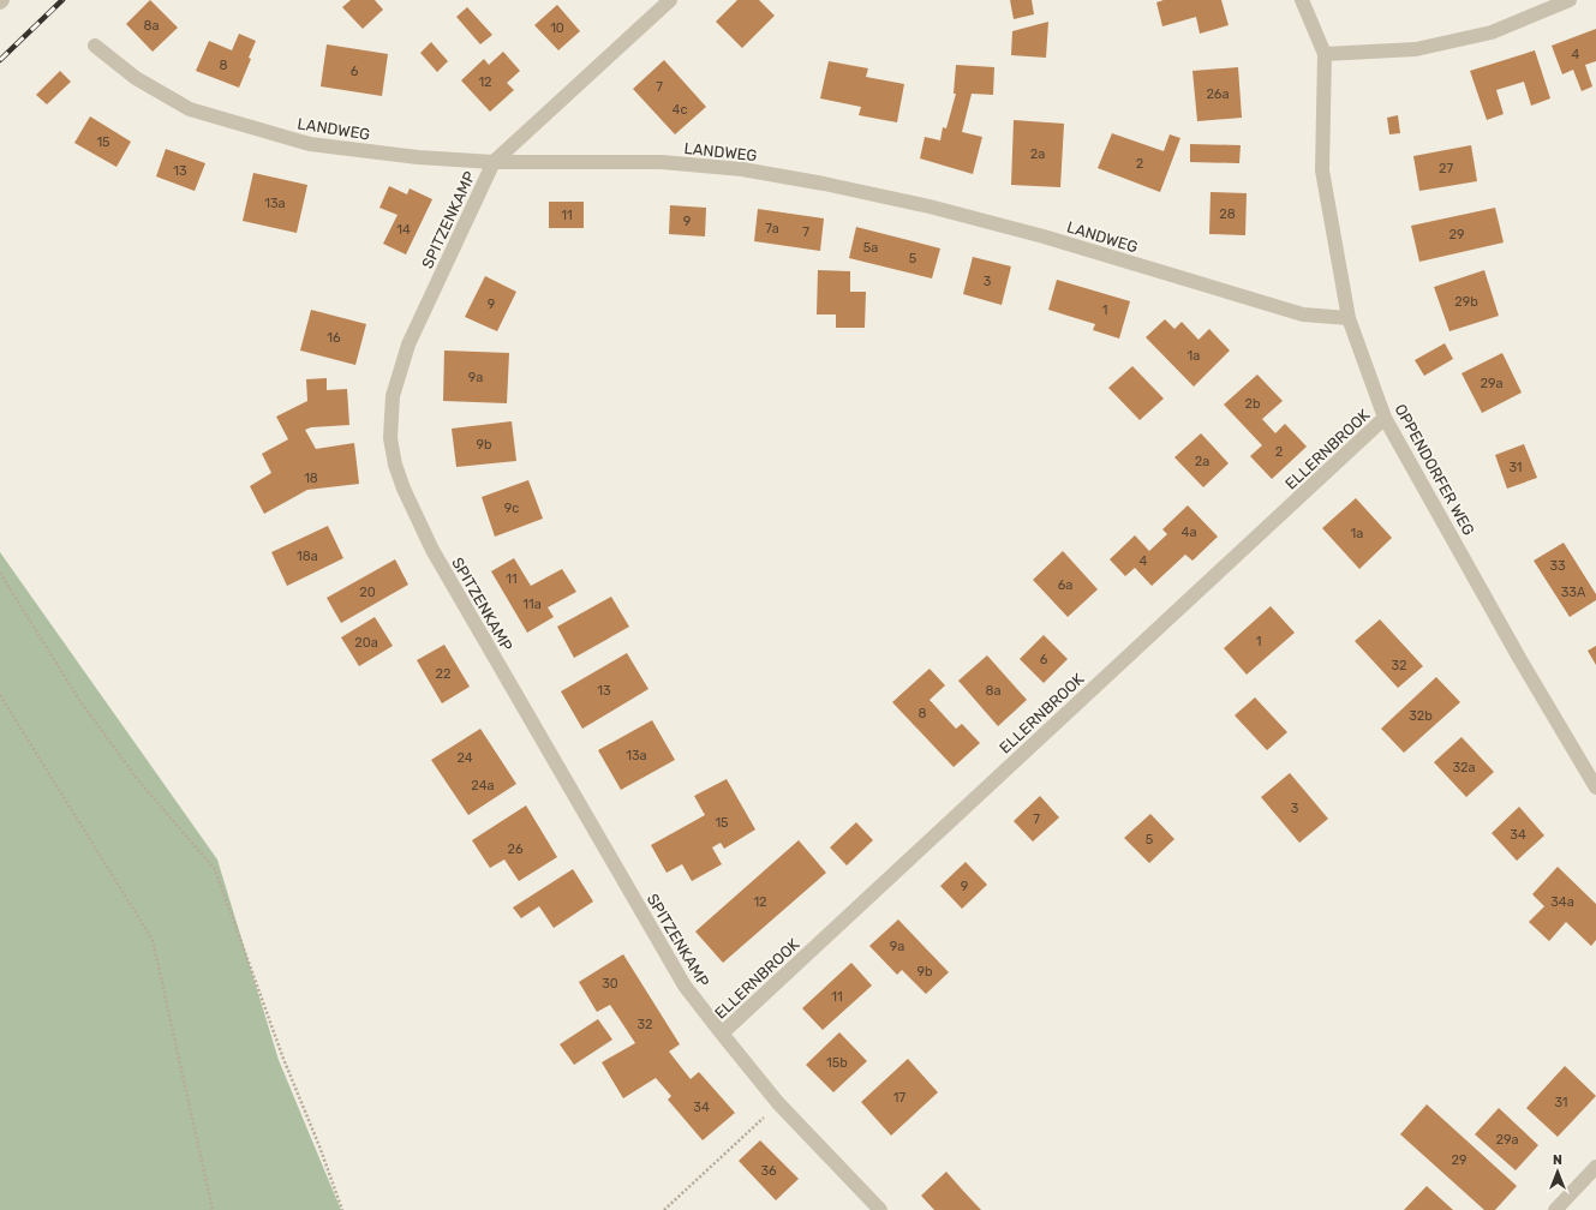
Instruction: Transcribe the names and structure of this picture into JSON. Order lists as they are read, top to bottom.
{
  "streets": {
    "street": [
      "LANDWEG",
      "SPITZENKAMP",
      "ELLERNBROOK",
      "OPPENDORFER WEG"
    ]
  },
  "crossings": [
    ["LANDWEG", "SPITZENKAMP"],
    ["LANDWEG", "OPPENDORFER WEG"],
    ["SPITZENKAMP", "ELLERNBROOK"],
    ["ELLERNBROOK", "OPPENDORFER WEG"]
  ],
  "house_numbers": [
    "8a",
    "10",
    "4",
    "8",
    "6",
    "12",
    "7",
    "26a",
    "4c",
    "15",
    "2a",
    "2",
    "27",
    "13",
    "13a",
    "28",
    "11",
    "9",
    "7a",
    "14",
    "7",
    "29",
    "5a",
    "5",
    "3",
    "29b",
    "9",
    "1",
    "16",
    "1a",
    "9a",
    "29a",
    "2b",
    "9b",
    "2",
    "2a",
    "31",
    "18",
    "9c",
    "4a",
    "1a",
    "18a",
    "4",
    "33",
    "11",
    "6a",
    "20",
    "33A",
    "11a",
    "1",
    "20a",
    "6",
    "32",
    "22",
    "13",
    "8a",
    "8",
    "32b",
    "13a",
    "24",
    "32a",
    "24a",
    "3",
    "7",
    "15",
    "34",
    "5",
    "26",
    "9",
    "12",
    "34a",
    "9a",
    "9b",
    "30",
    "11",
    "32",
    "15b",
    "17",
    "31",
    "34",
    "29a",
    "29",
    "36"
  ],
  "north": "top"
}
